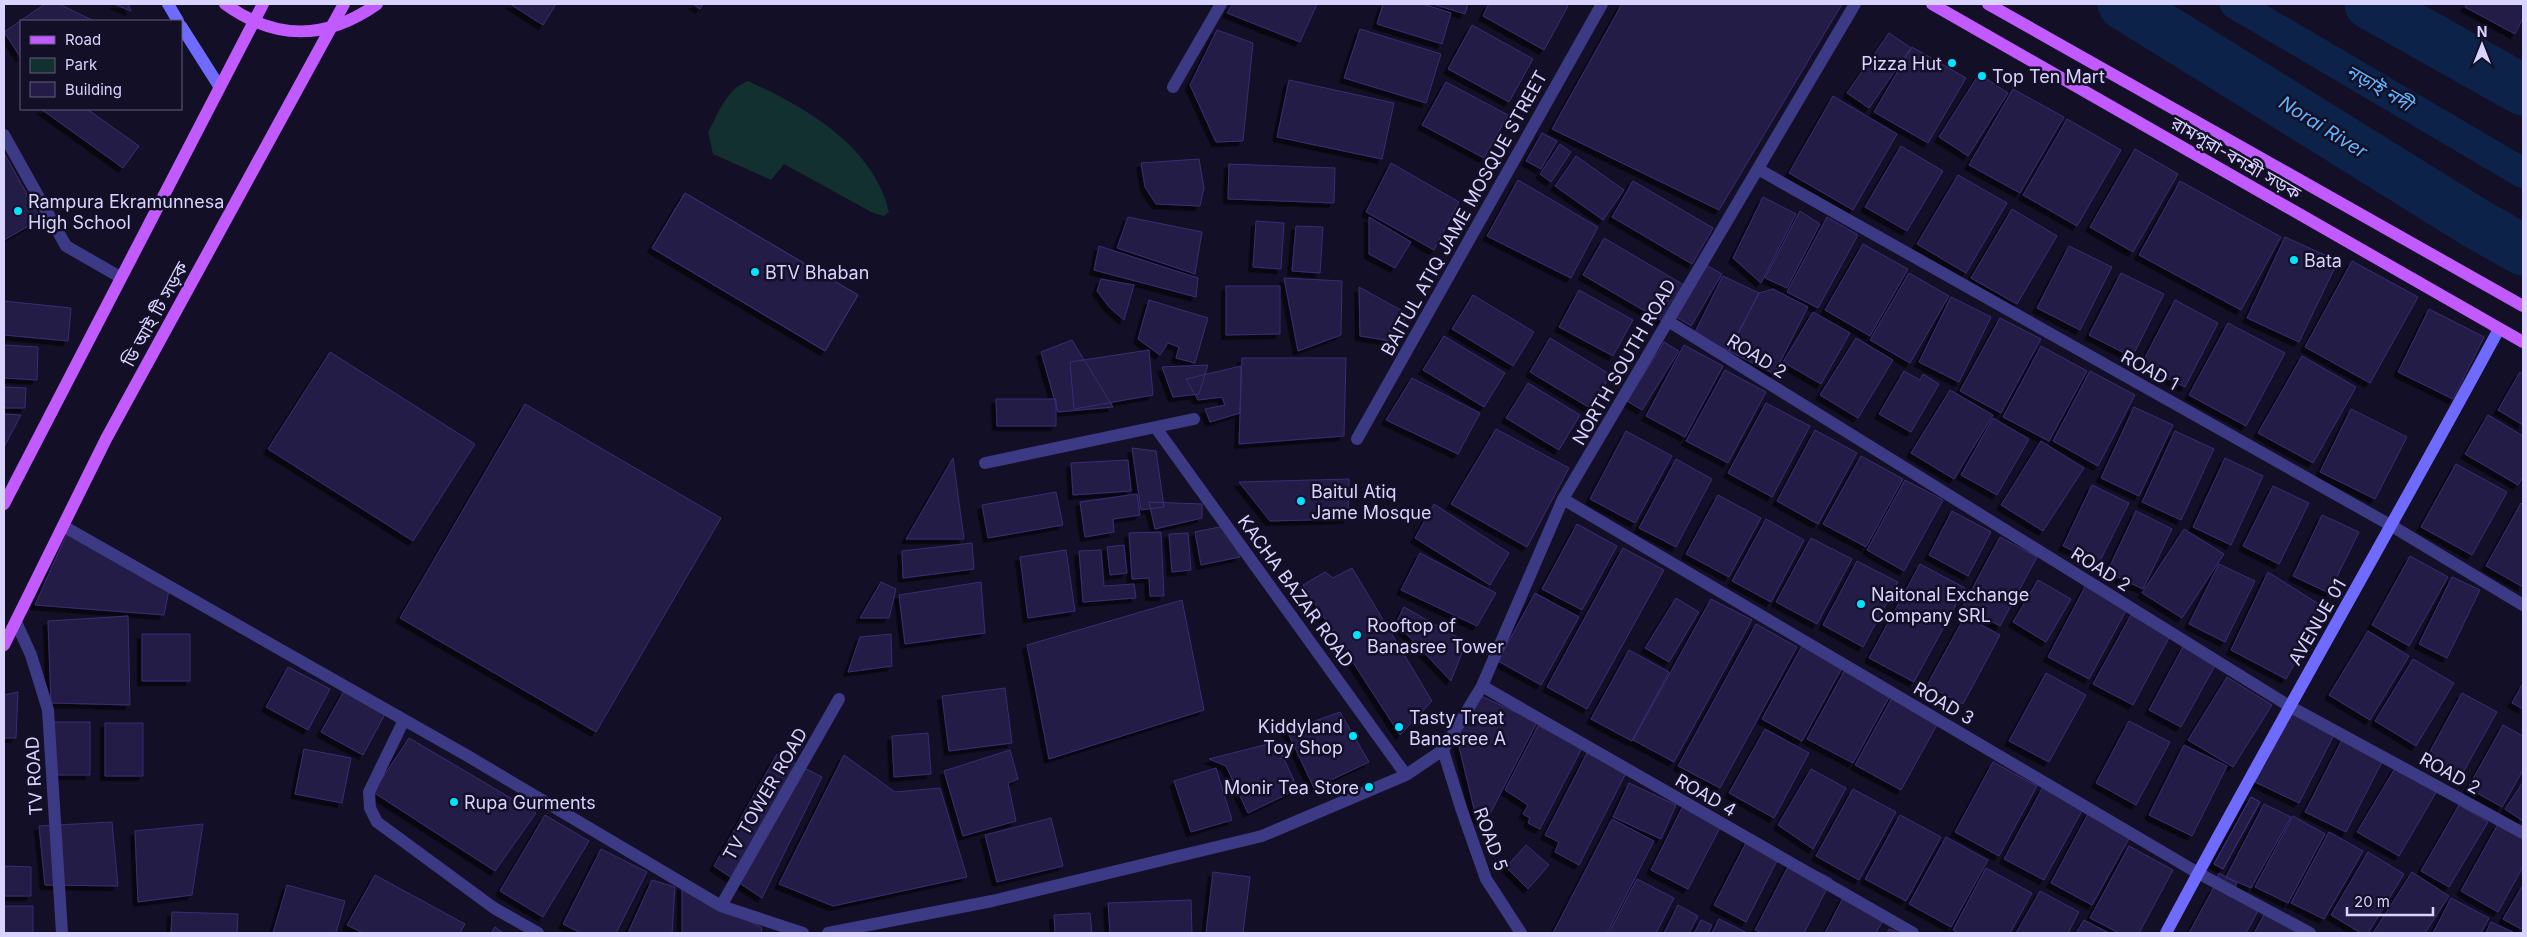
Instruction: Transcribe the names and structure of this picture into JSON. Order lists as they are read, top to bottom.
{
  "streets": {
    "main road": ["রামপুরা-বনশ্রী সড়ক", "ডি আই টি সড়ক"],
    "street": [
      "BAITUL ATIQ JAME MOSQUE STREET",
      "ROAD 2",
      "NORTH SOUTH ROAD",
      "ROAD 1",
      "KACHA BAZAR ROAD",
      "AVENUE 01",
      "ROAD 3",
      "TV ROAD",
      "TV TOWER ROAD",
      "ROAD 4",
      "ROAD 5"
    ]
  },
  "crossings": [
    ["রামপুরা-বনশ্রী সড়ক", "AVENUE 01"],
    ["ডি আই টি সড়ক", "TV ROAD"],
    ["ROAD 2", "NORTH SOUTH ROAD"],
    ["ROAD 2", "AVENUE 01"],
    ["NORTH SOUTH ROAD", "ROAD 1"],
    ["NORTH SOUTH ROAD", "ROAD 3"],
    ["NORTH SOUTH ROAD", "ROAD 4"],
    ["NORTH SOUTH ROAD", "ROAD 5"],
    ["ROAD 1", "AVENUE 01"],
    ["AVENUE 01", "ROAD 3"]
  ],
  "water": ["নড়াই নদী", "Norai River"],
  "places": [
    "Pizza Hut",
    "Top Ten Mart",
    "Rampura Ekramunnesa High School",
    "Bata",
    "BTV Bhaban",
    "Baitul Atiq Jame Mosque",
    "Naitonal Exchange Company SRL",
    "Rooftop of Banasree Tower",
    "Tasty Treat Banasree A",
    "Kiddyland Toy Shop",
    "Monir Tea Store",
    "Rupa Gurments"
  ],
  "legend": ["Road", "Park", "Building"],
  "scale_bar": "20 m",
  "north": "top"
}
